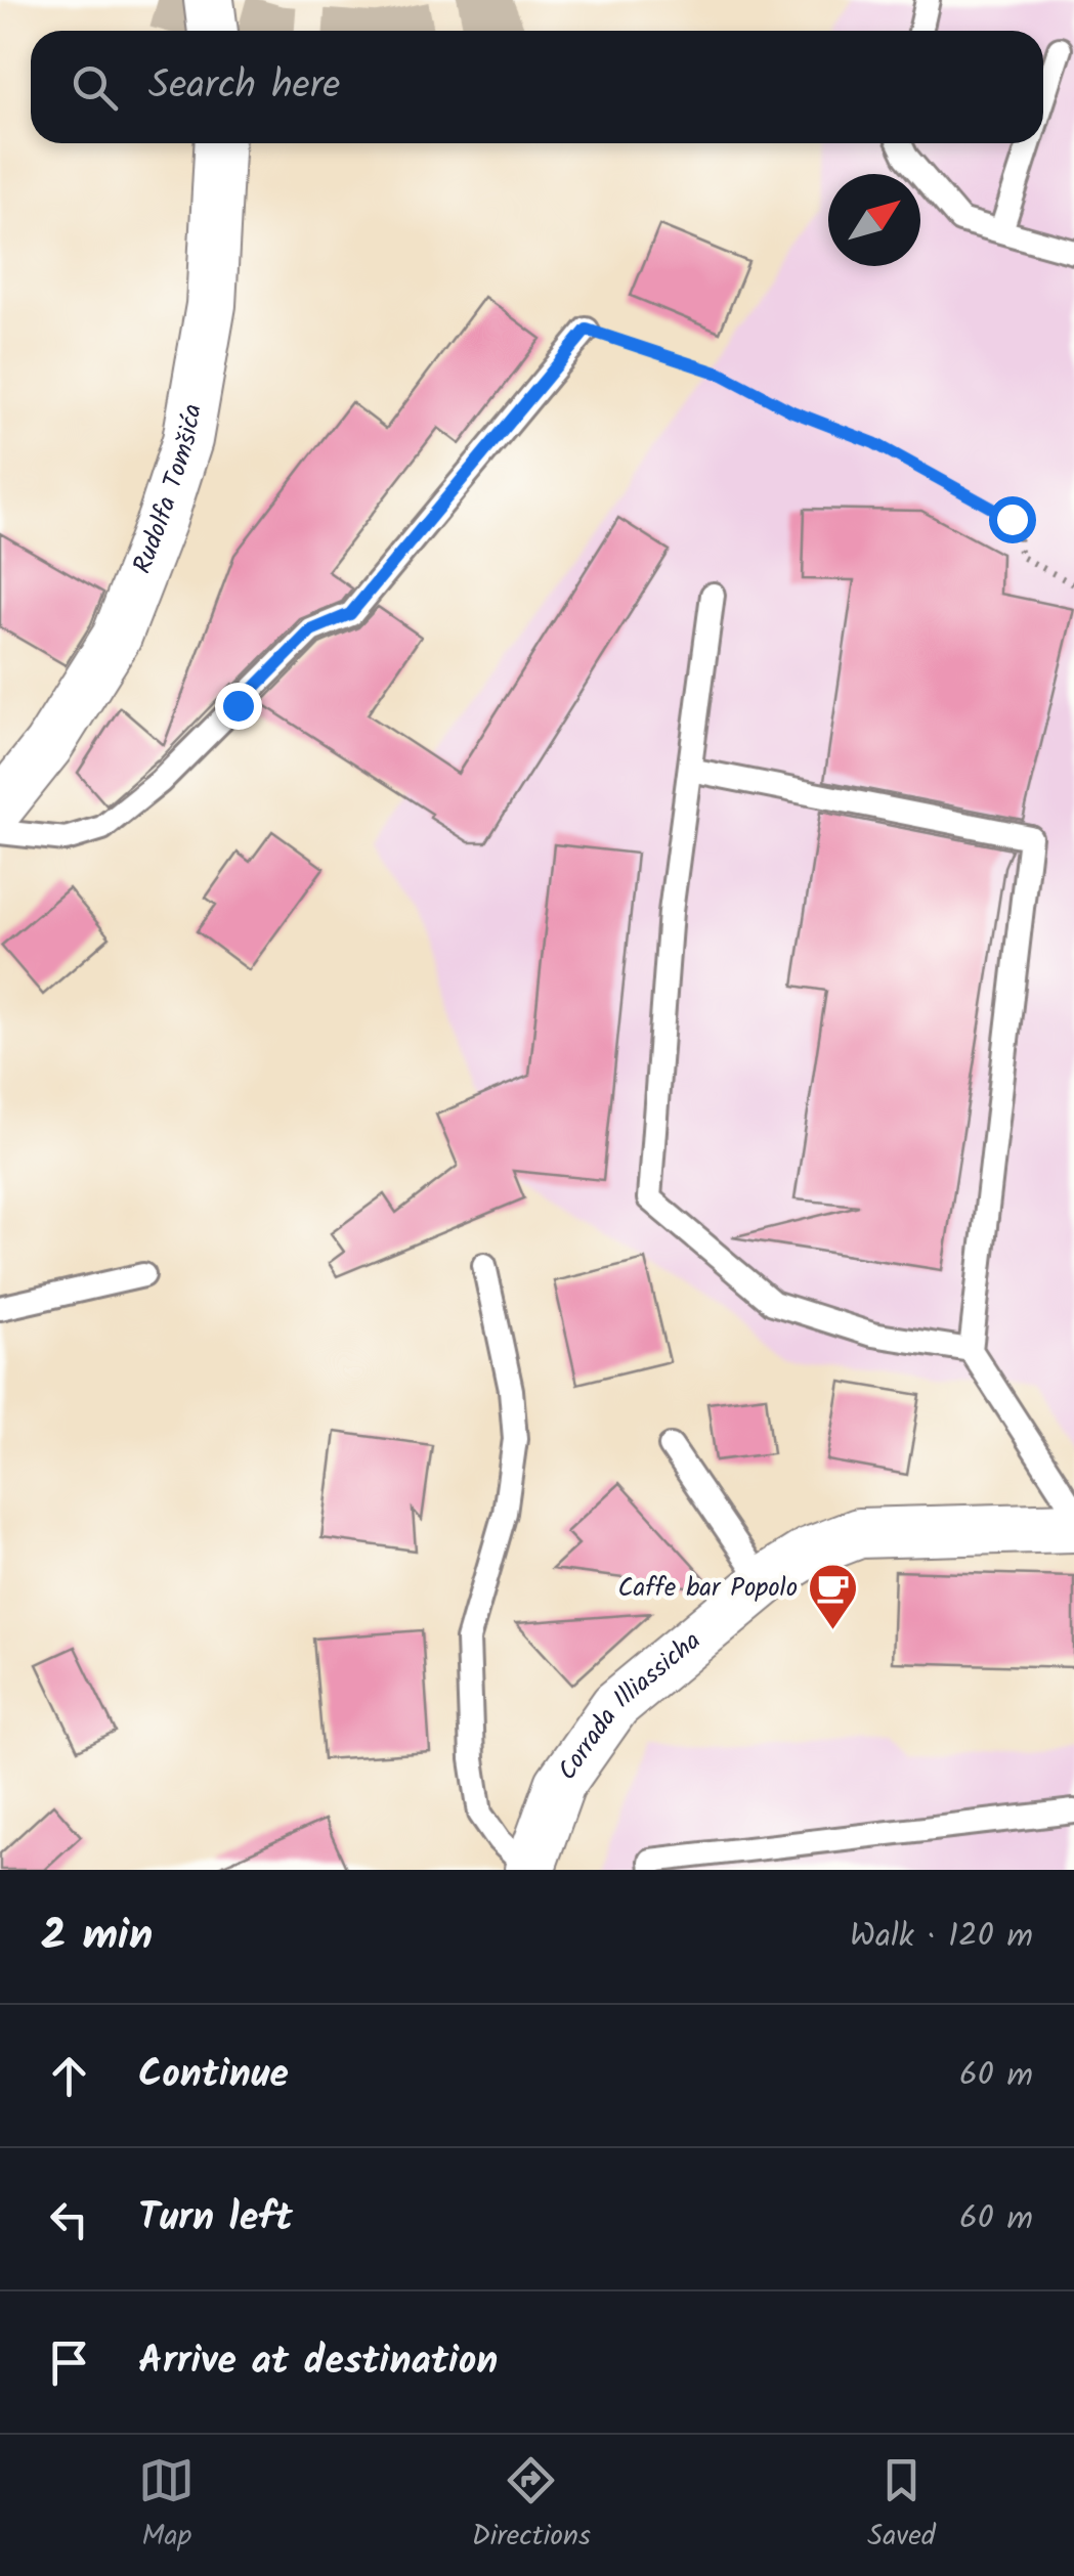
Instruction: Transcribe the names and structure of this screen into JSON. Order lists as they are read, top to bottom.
{
  "streets": {
    "street": ["Rudolfa Tomšića", "Corrada Illiassicha"]
  },
  "places": {
    "cafe": ["Caffe bar Popolo"]
  },
  "north": "top right",
  "page": {
    "search": "Search here",
    "heading": ["2 min", "Walk · 120 m"],
    "list": [
      ["Continue", "60 m"],
      ["Turn left", "60 m"],
      "Arrive at destination"
    ],
    "nav": ["Map", "Directions", "Saved"]
  }
}
